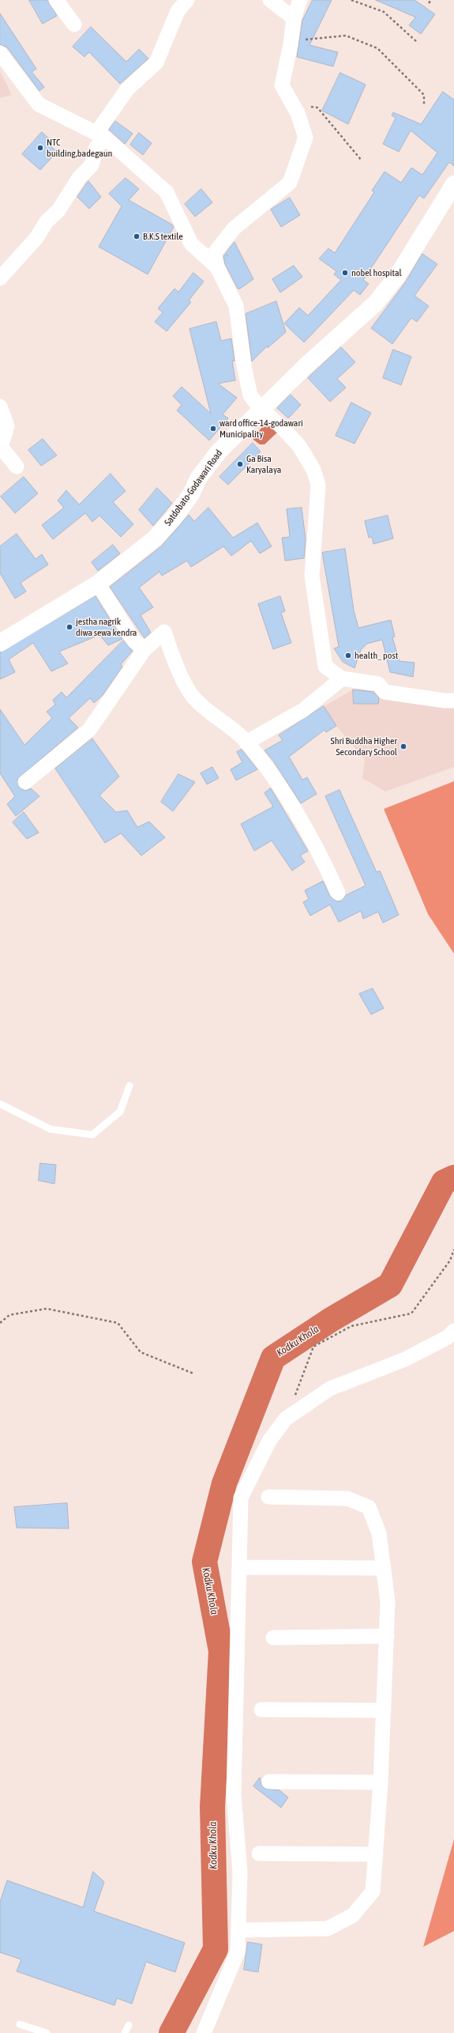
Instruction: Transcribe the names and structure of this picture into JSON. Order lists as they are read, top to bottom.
{
  "streets": {
    "street": ["Satdobato-Godawari Road"]
  },
  "water": ["Kodku Khola"],
  "places": [
    "NTC building,badegaun",
    "B.K.S textile",
    "nobel hospital",
    "ward office-14-godawari Municipality",
    "Ga Bisa Karyalaya",
    "jestha nagrik diwa sewa kendra",
    "health_ post",
    "Shri Buddha Higher Secondary School"
  ]
}
